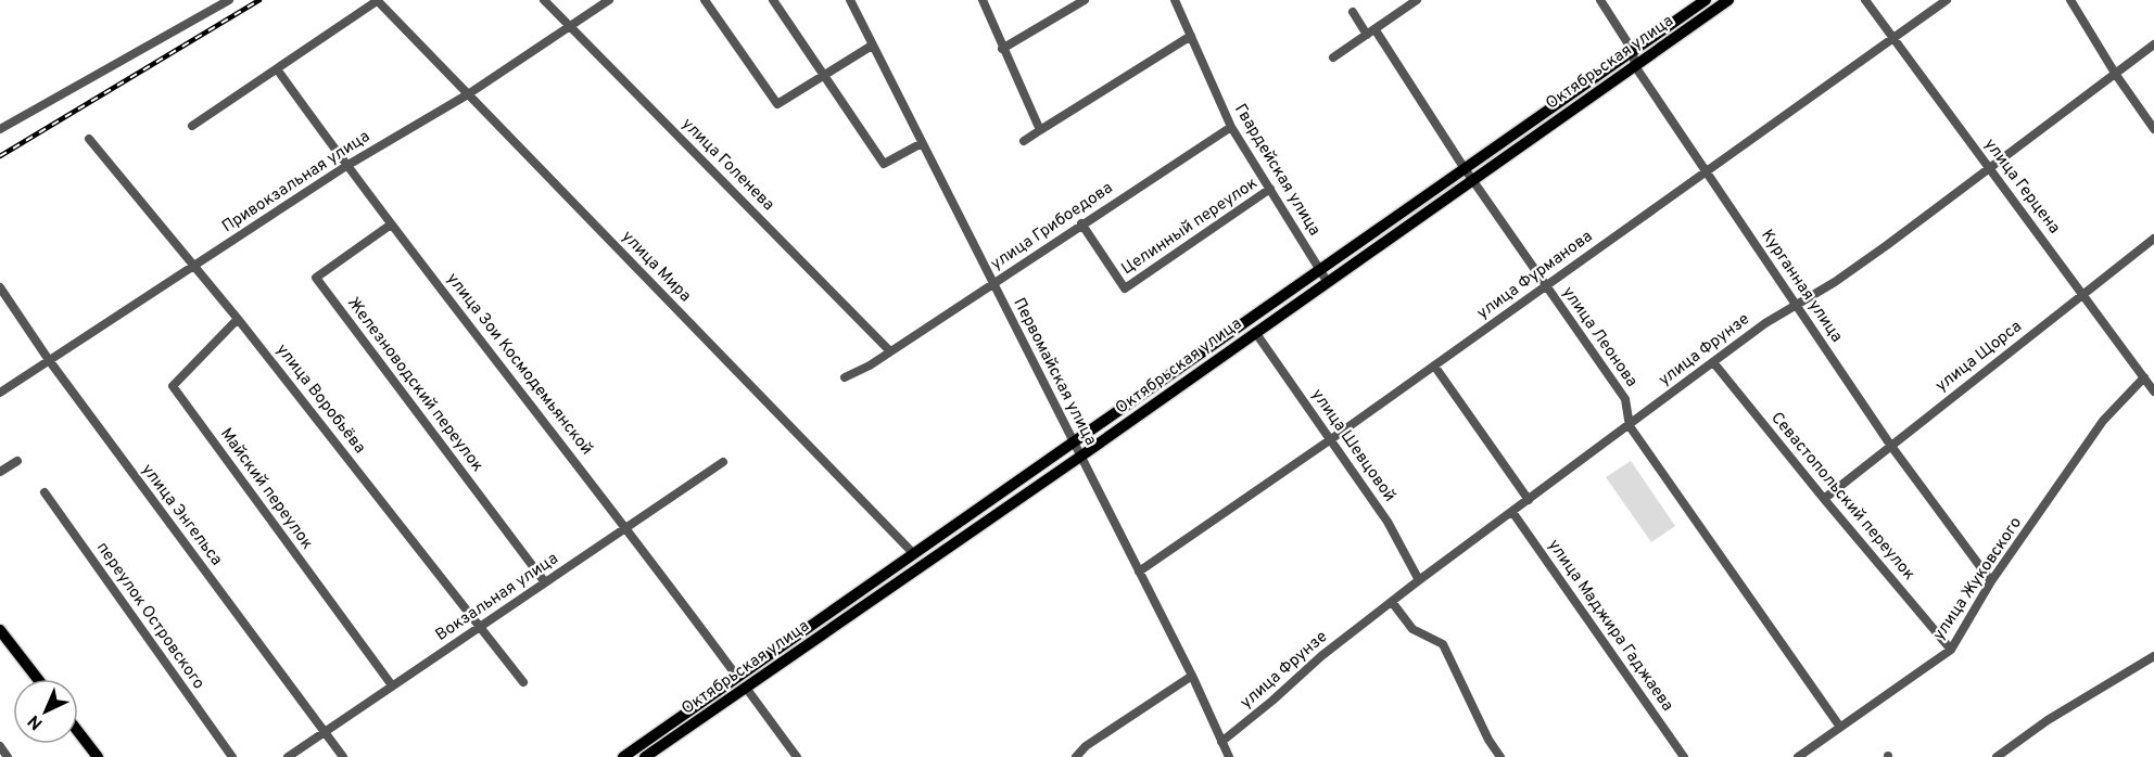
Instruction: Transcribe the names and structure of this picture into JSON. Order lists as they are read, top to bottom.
{
  "streets": {
    "main road": ["Октябрьская улица"],
    "street": [
      "улица Голенева",
      "Гвардейская улица",
      "Привокзальная улица",
      "улица Герцена",
      "улица Грибоедова",
      "Целинный переулок",
      "улица Мира",
      "улица Фурманова",
      "Курганная улица",
      "улица Леонова",
      "улица Фрунзе",
      "улица Щорса",
      "улица Зои Космодемьянской",
      "Первомайская улица",
      "Железноводский переулок",
      "улица Воробьёва",
      "улица Шевцовой",
      "Майский переулок",
      "Севастопольский переулок",
      "улица Энгельса",
      "улица Жуковского",
      "Вокзальная улица",
      "переулок Островского",
      "улица Маджира Гаджаева"
    ]
  },
  "crossings": [
    ["Октябрьская улица", "Гвардейская улица"],
    ["Октябрьская улица", "улица Мира"],
    ["Октябрьская улица", "Курганная улица"],
    ["Октябрьская улица", "улица Леонова"],
    ["Октябрьская улица", "улица Зои Космодемьянской"],
    ["Октябрьская улица", "Первомайская улица"],
    ["Октябрьская улица", "улица Шевцовой"],
    ["улица Голенева", "Привокзальная улица"],
    ["улица Голенева", "улица Грибоедова"],
    ["Гвардейская улица", "улица Грибоедова"],
    ["Гвардейская улица", "Целинный переулок"],
    ["Привокзальная улица", "улица Мира"],
    ["Привокзальная улица", "улица Зои Космодемьянской"],
    ["Привокзальная улица", "улица Воробьёва"],
    ["Привокзальная улица", "улица Энгельса"],
    ["улица Герцена", "улица Фурманова"],
    ["улица Герцена", "улица Фрунзе"],
    ["улица Герцена", "улица Щорса"],
    ["улица Герцена", "улица Жуковского"],
    ["улица Грибоедова", "Целинный переулок"],
    ["улица Грибоедова", "Первомайская улица"],
    ["улица Фурманова", "Курганная улица"],
    ["улица Фурманова", "улица Леонова"],
    ["улица Фурманова", "Первомайская улица"],
    ["улица Фурманова", "улица Шевцовой"],
    ["Курганная улица", "улица Фрунзе"],
    ["Курганная улица", "улица Щорса"],
    ["Курганная улица", "улица Жуковского"],
    ["улица Леонова", "улица Фрунзе"],
    ["улица Леонова", "улица Жуковского"],
    ["улица Фрунзе", "Первомайская улица"],
    ["улица Фрунзе", "улица Шевцовой"],
    ["улица Фрунзе", "Севастопольский переулок"],
    ["улица Фрунзе", "улица Маджира Гаджаева"],
    ["улица Щорса", "Севастопольский переулок"],
    ["улица Зои Космодемьянской", "Железноводский переулок"],
    ["улица Зои Космодемьянской", "Вокзальная улица"],
    ["Железноводский переулок", "Вокзальная улица"],
    ["улица Воробьёва", "Майский переулок"],
    ["улица Воробьёва", "Вокзальная улица"],
    ["Майский переулок", "Вокзальная улица"],
    ["Севастопольский переулок", "улица Жуковского"],
    ["улица Энгельса", "Вокзальная улица"]
  ],
  "north": "bottom left"
}
